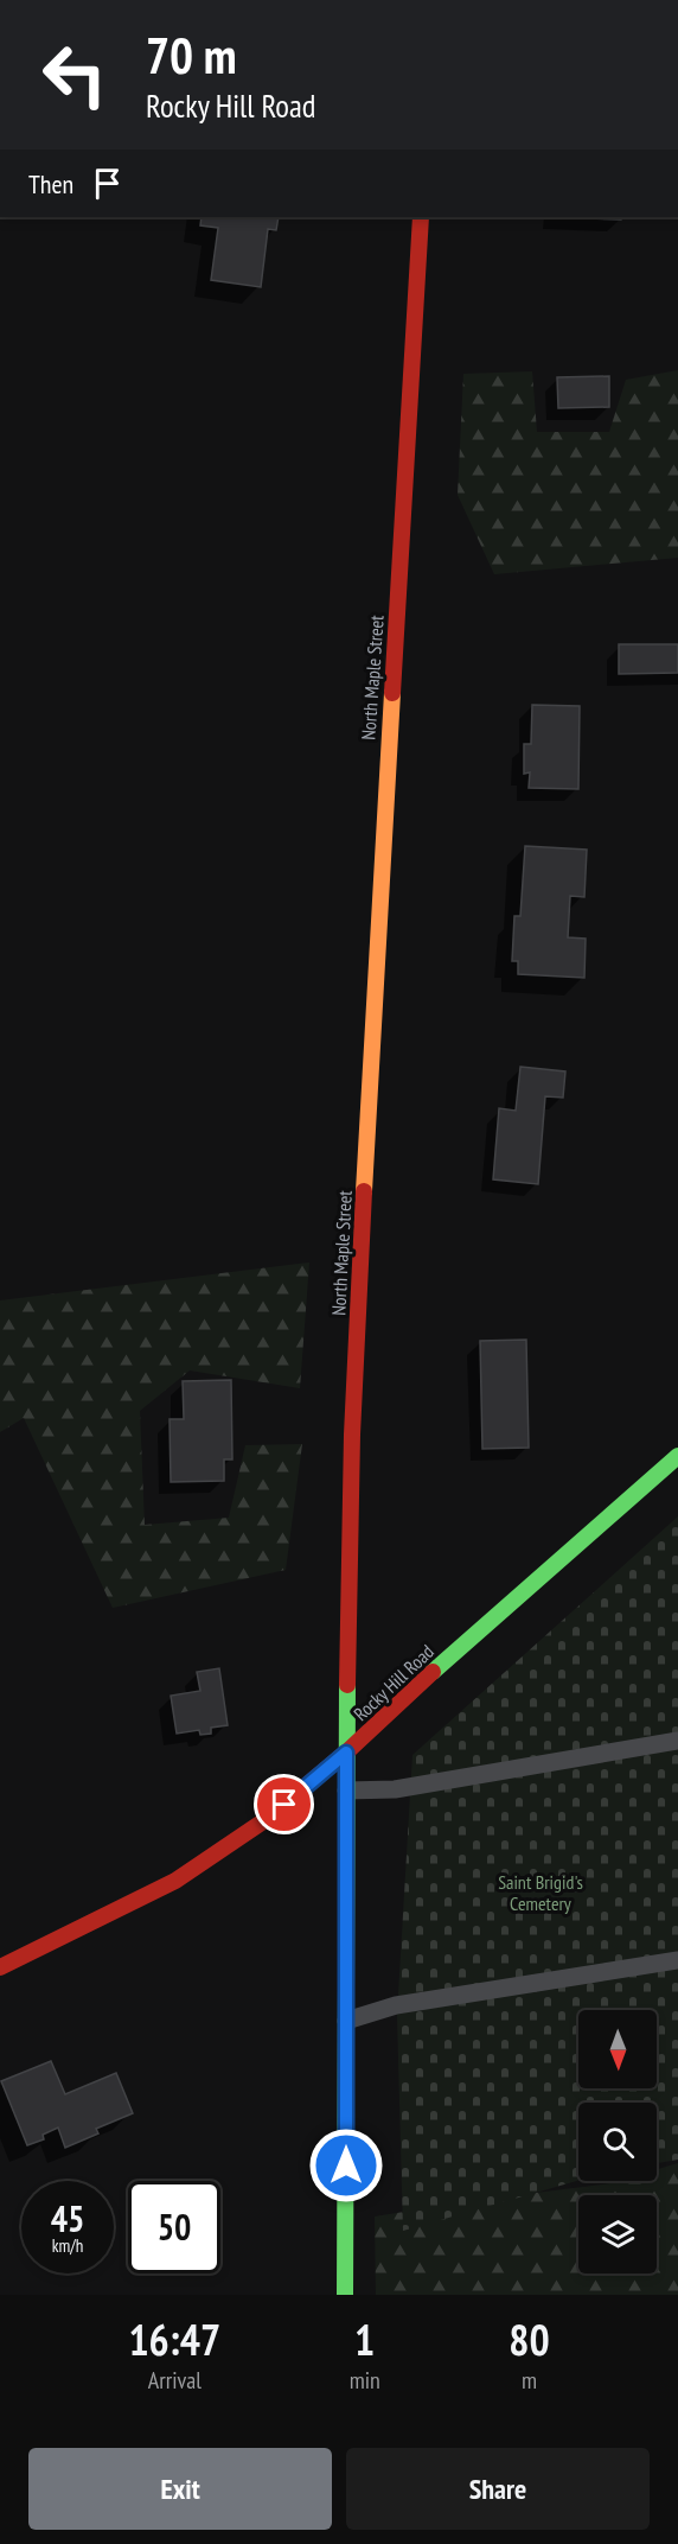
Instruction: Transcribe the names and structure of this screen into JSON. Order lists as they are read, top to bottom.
{
  "streets": {
    "main road": ["North Maple Street", "Rocky Hill Road"]
  },
  "crossings": [
    ["North Maple Street", "Rocky Hill Road"]
  ],
  "parks": ["Saint Brigid's Cemetery"],
  "north": "bottom",
  "page": {
    "turn": ["70 m", "Rocky Hill Road"],
    "then": "Then",
    "speed": "45 km/h",
    "limit": "50",
    "eta": [
      "16:47",
      "Arrival",
      "1",
      "min",
      "80",
      "m"
    ],
    "buttons": ["Exit", "Share"]
  }
}
